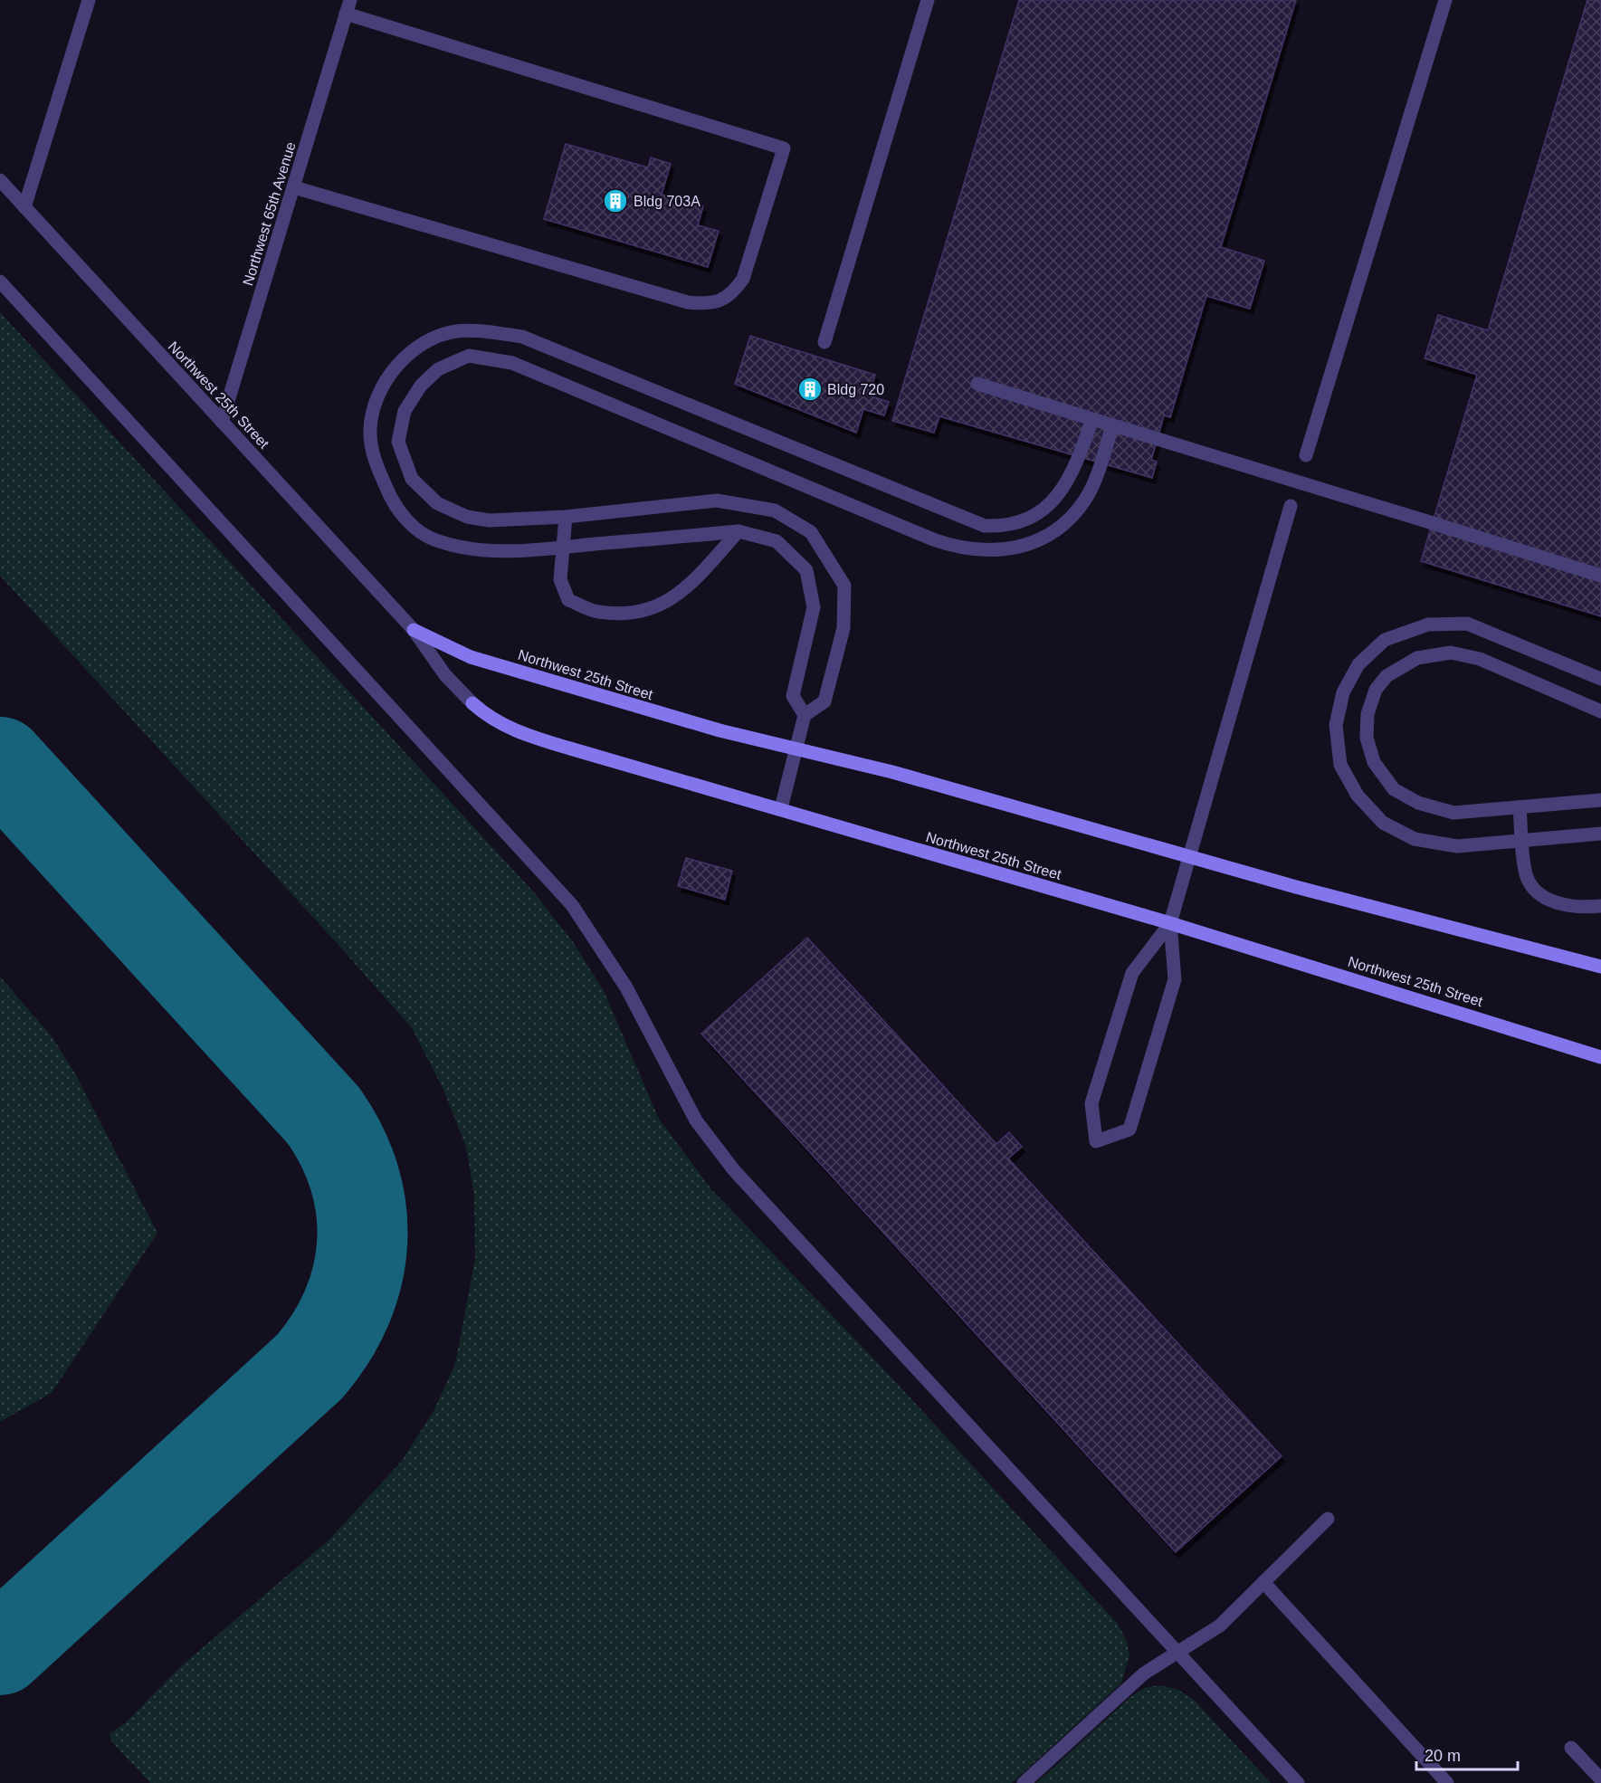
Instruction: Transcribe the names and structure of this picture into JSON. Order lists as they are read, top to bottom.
{
  "streets": {
    "street": ["Northwest 65th Avenue", "Northwest 25th Street"]
  },
  "crossings": [
    ["Northwest 65th Avenue", "Northwest 25th Street"]
  ],
  "places": {
    "building": ["Bldg 703A", "Bldg 720"]
  },
  "scale_bar": "20 m"
}
